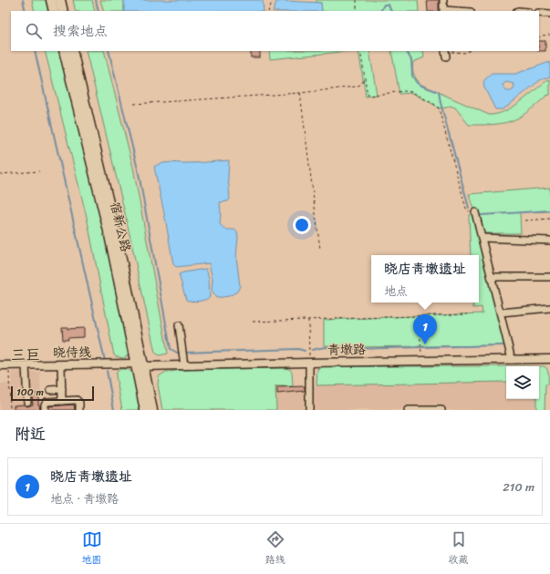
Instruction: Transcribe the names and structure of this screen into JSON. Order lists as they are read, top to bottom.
{
  "streets": {
    "highway": ["宿新公路"],
    "main road": ["青墩路", "晓侍线"]
  },
  "crossings": [
    ["宿新公路", "青墩路"],
    ["宿新公路", "晓侍线"],
    ["青墩路", "晓侍线"]
  ],
  "districts": ["三巨"],
  "scale_bar": "100 m",
  "page": {
    "search": "搜索地点",
    "popup": ["晓店青墩遗址", "地点"],
    "pins": "1",
    "scale": "100 m",
    "heading": "附近",
    "list": [
      {
        "mark": "1",
        "name": "晓店青墩遗址",
        "note": "地点 · 青墩路",
        "value": "210 m"
      }
    ],
    "nav": ["地图", "路线", "收藏"]
  }
}
